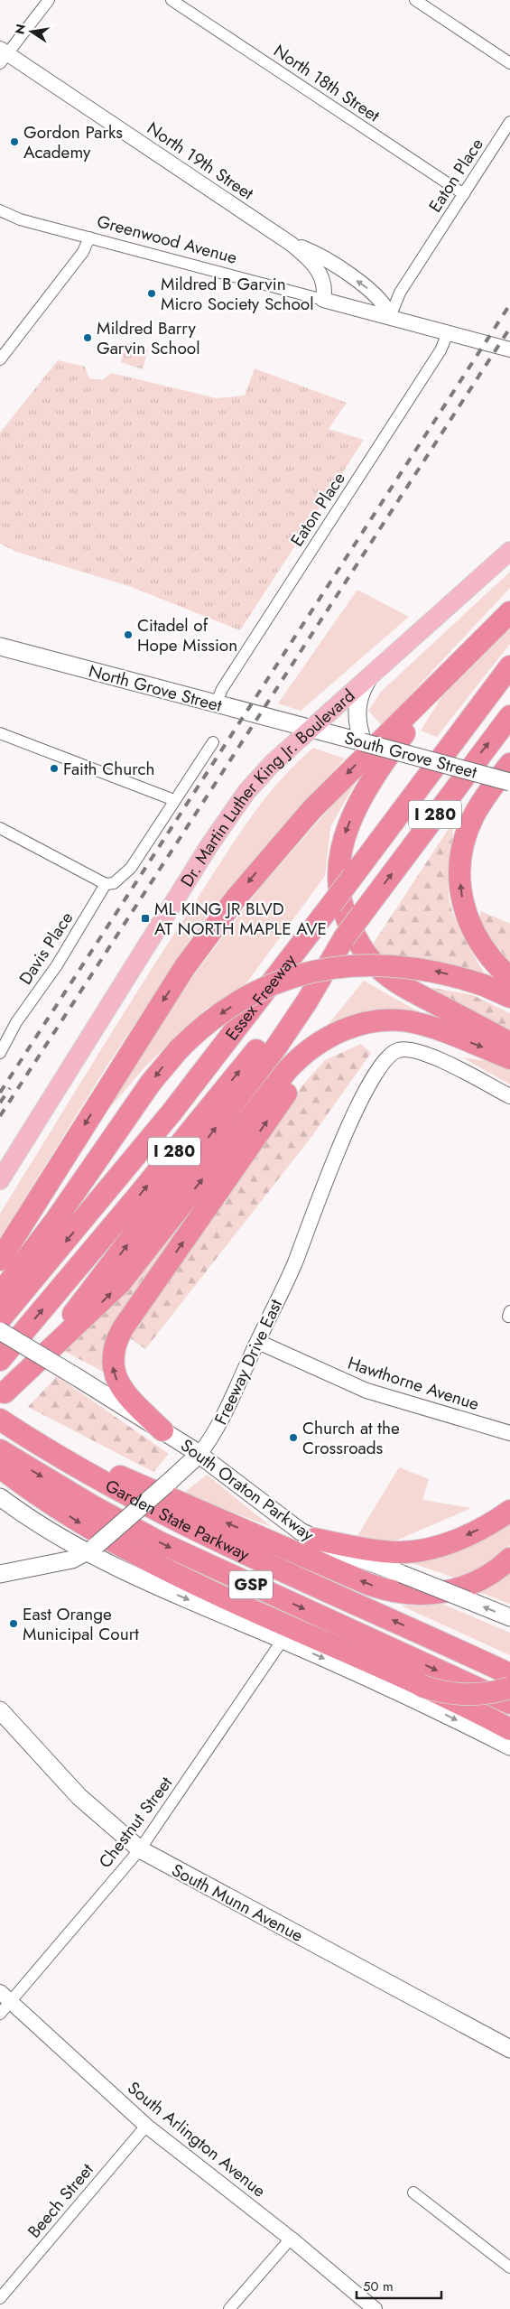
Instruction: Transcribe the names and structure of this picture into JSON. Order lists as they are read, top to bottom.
{
  "streets": {
    "highway": [
      "I 280",
      "Essex Freeway",
      "Garden State Parkway",
      "GSP"
    ],
    "main road": [
      "North Grove Street",
      "South Grove Street",
      "Dr. Martin Luther King Jr. Boulevard",
      "Freeway Drive East",
      "South Oraton Parkway",
      "South Munn Avenue"
    ],
    "street": [
      "North 18th Street",
      "North 19th Street",
      "Eaton Place",
      "Greenwood Avenue",
      "Davis Place",
      "Hawthorne Avenue",
      "Chestnut Street",
      "South Arlington Avenue",
      "Beech Street"
    ]
  },
  "crossings": [
    ["North 18th Street", "Eaton Place"],
    ["North 19th Street", "Eaton Place"],
    ["North 19th Street", "Greenwood Avenue"],
    ["Eaton Place", "Greenwood Avenue"],
    ["Eaton Place", "North Grove Street"],
    ["North Grove Street", "South Grove Street"],
    ["North Grove Street", "Dr. Martin Luther King Jr. Boulevard"],
    ["South Grove Street", "Dr. Martin Luther King Jr. Boulevard"],
    ["Freeway Drive East", "Hawthorne Avenue"],
    ["Freeway Drive East", "South Oraton Parkway"],
    ["Chestnut Street", "South Munn Avenue"],
    ["Chestnut Street", "South Arlington Avenue"],
    ["South Arlington Avenue", "Beech Street"]
  ],
  "places": {
    "other": [
      "Gordon Parks Academy",
      "Mildred B Garvin Micro Society School",
      "Mildred Barry Garvin School",
      "Citadel of Hope Mission",
      "Faith Church",
      "Church at the Crossroads",
      "East Orange Municipal Court"
    ],
    "transit": ["ML KING JR BLVD AT NORTH MAPLE AVE"]
  },
  "scale_bar": "50 m",
  "north": "left"
}
